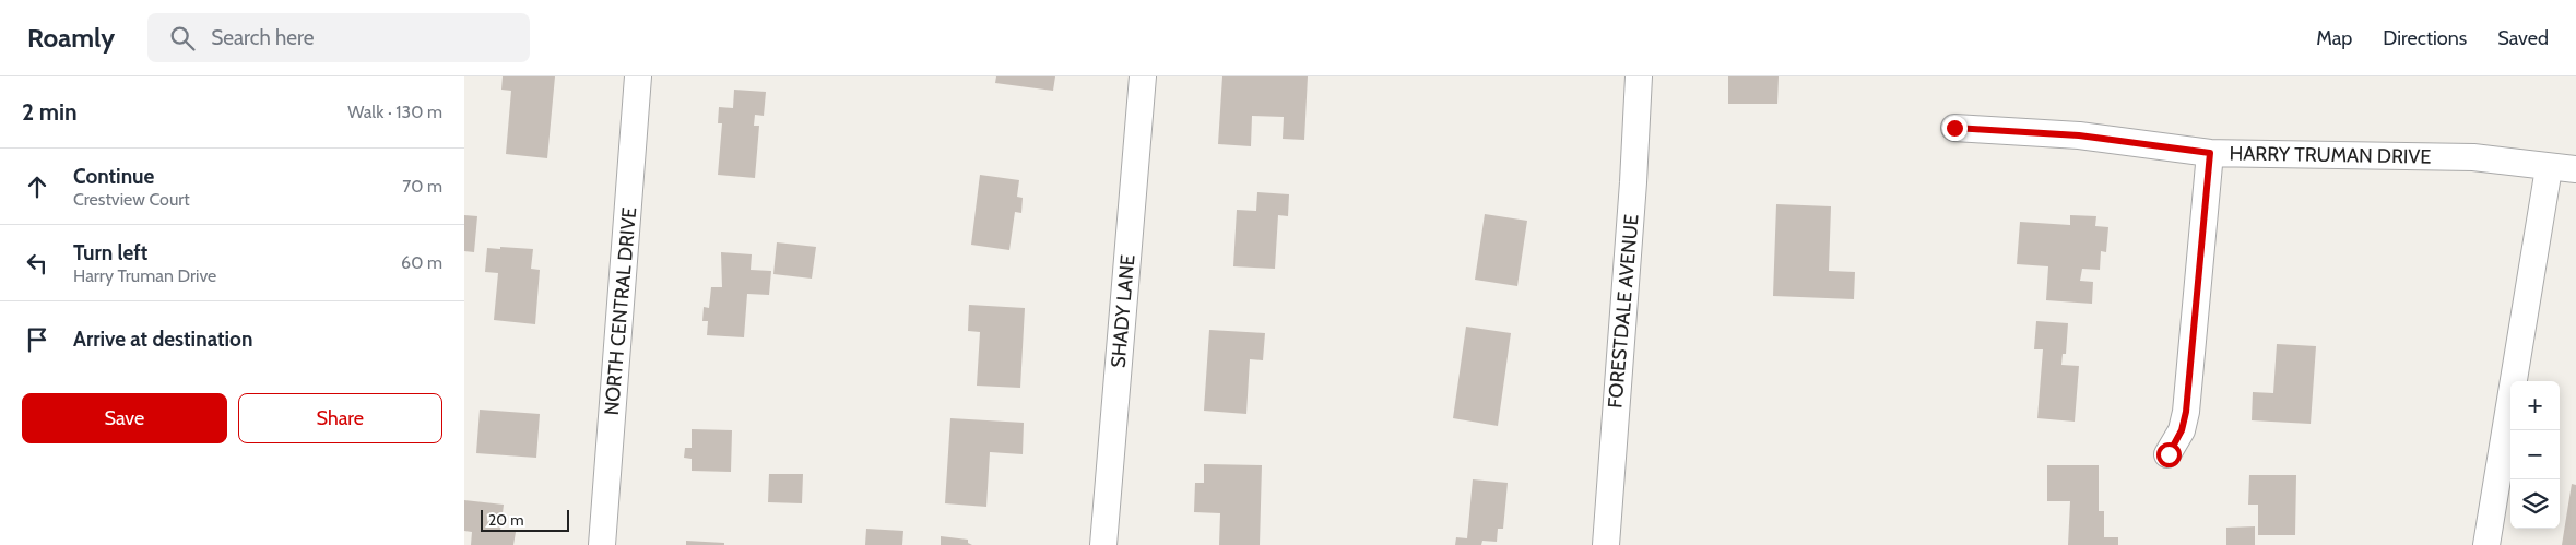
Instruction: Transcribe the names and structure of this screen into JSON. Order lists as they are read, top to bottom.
{
  "streets": {
    "street": [
      "HARRY TRUMAN DRIVE",
      "NORTH CENTRAL DRIVE",
      "SHADY LANE",
      "FORESTDALE AVENUE"
    ]
  },
  "scale_bar": "20 m",
  "page": {
    "header": "Roamly",
    "search": "Search here",
    "nav": ["Map", "Directions", "Saved"],
    "heading": ["2 min", "Walk · 130 m"],
    "list": [
      ["Continue", "Crestview Court", "70 m"],
      ["Turn left", "Harry Truman Drive", "60 m"],
      "Arrive at destination"
    ],
    "buttons": ["Save", "Share"],
    "map_buttons": ["+", "−"],
    "scale": "20 m"
  }
}
